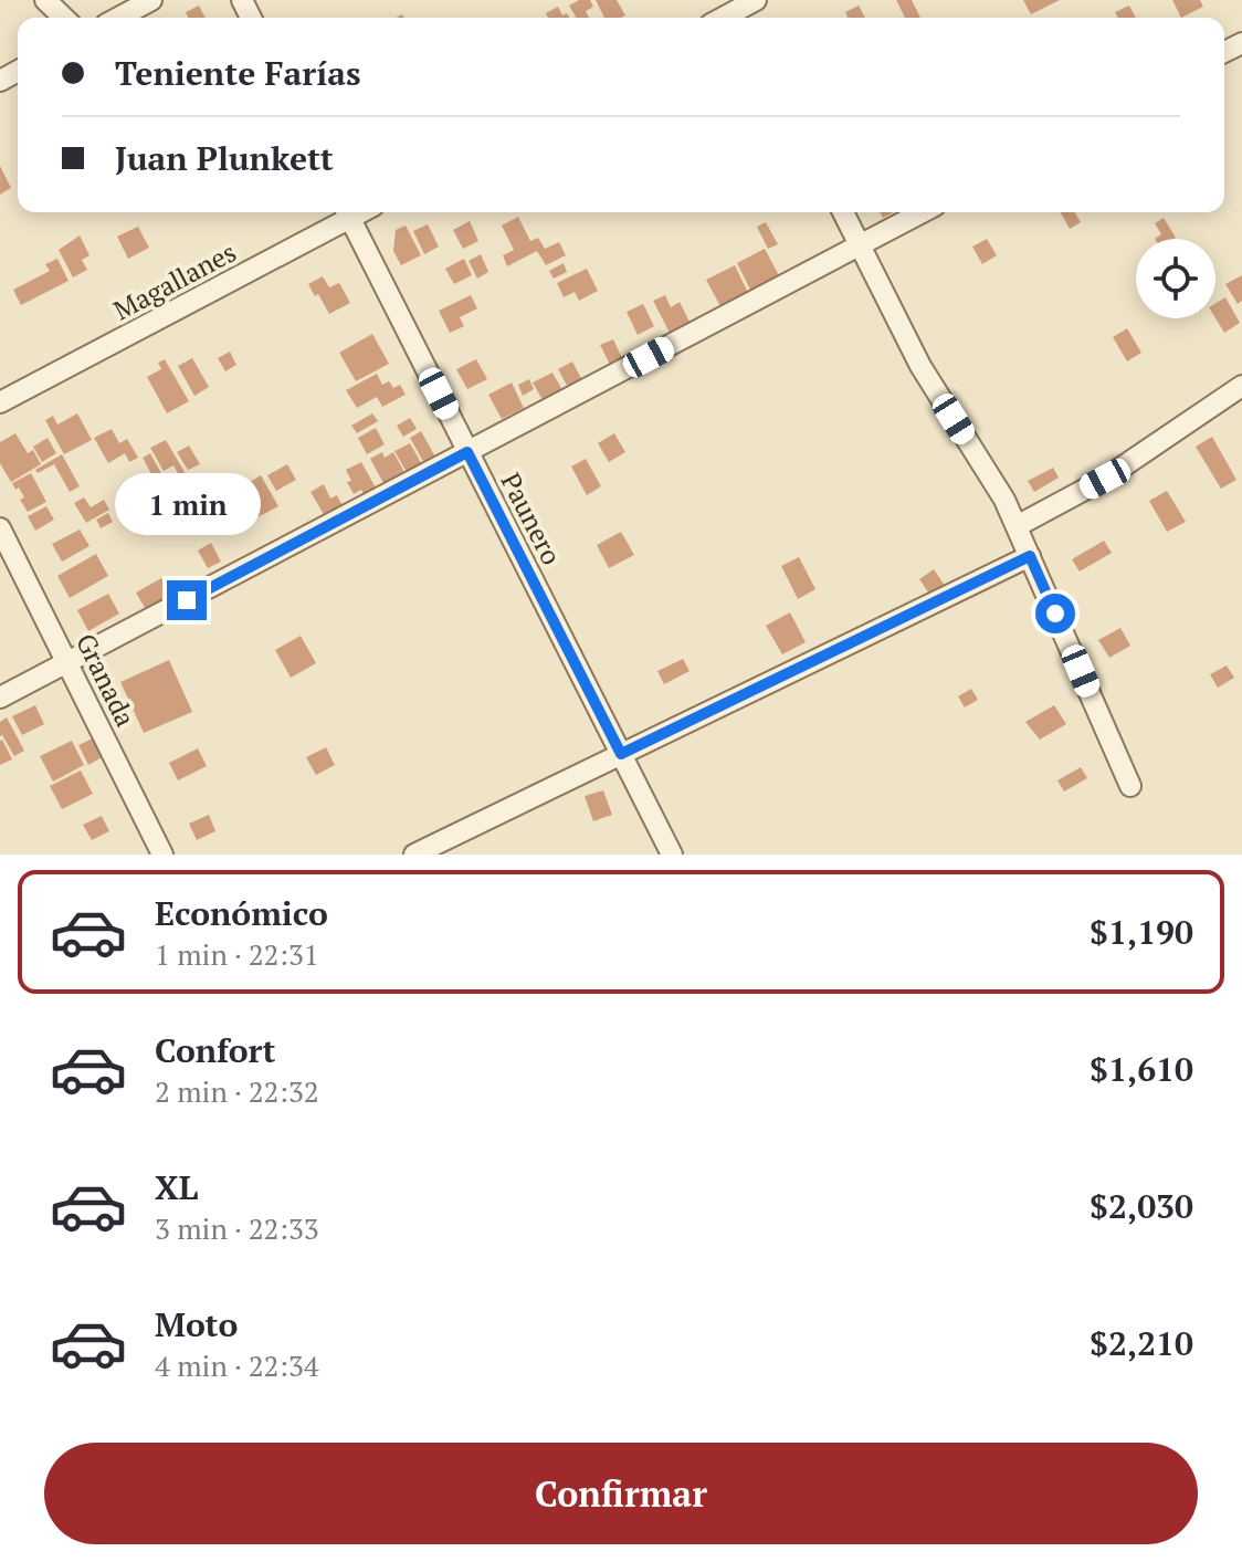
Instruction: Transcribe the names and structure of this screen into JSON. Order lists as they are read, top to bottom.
{
  "streets": {
    "street": ["Magallanes", "Paunero", "Granada"]
  },
  "crossings": [
    ["Magallanes", "Paunero"]
  ],
  "page": {
    "banner": ["Teniente Farías", "Juan Plunkett"],
    "bubble": "1 min",
    "list": [
      {
        "name": "Económico",
        "note": "1 min · 22:31",
        "value": "$1,190"
      },
      {
        "name": "Confort",
        "note": "2 min · 22:32",
        "value": "$1,610"
      },
      {
        "name": "XL",
        "note": "3 min · 22:33",
        "value": "$2,030"
      },
      {
        "name": "Moto",
        "note": "4 min · 22:34",
        "value": "$2,210"
      }
    ],
    "buttons": "Confirmar"
  }
}
